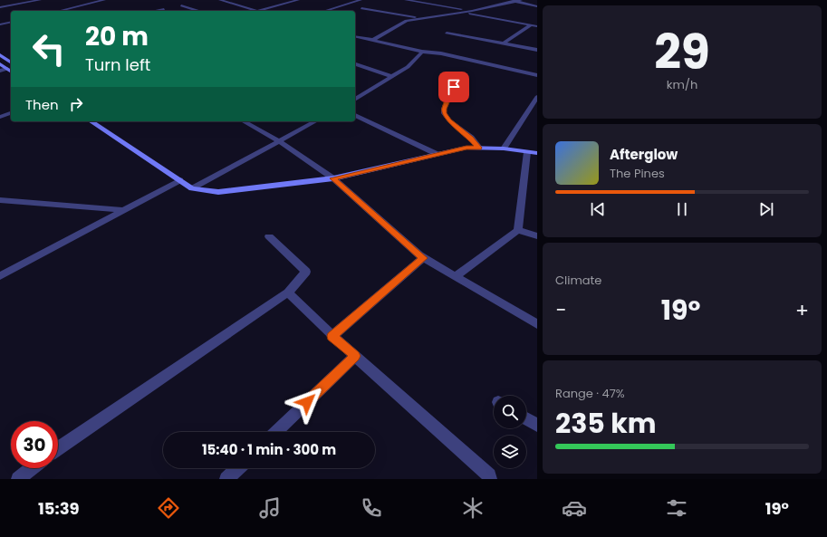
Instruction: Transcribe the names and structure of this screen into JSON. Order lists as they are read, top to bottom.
{
  "page": {
    "tile": [
      ["29", "km/h"],
      "Climate",
      ["Range · 47%", "235 km"]
    ],
    "turn": ["20 m", "Turn left"],
    "then": "Then",
    "song": ["Afterglow", "The Pines"],
    "heat": ["−", "19°", "+"],
    "limit": "30",
    "trip": "15:40 · 1 min · 300 m",
    "tabs": ["15:39", "19°"]
  }
}
